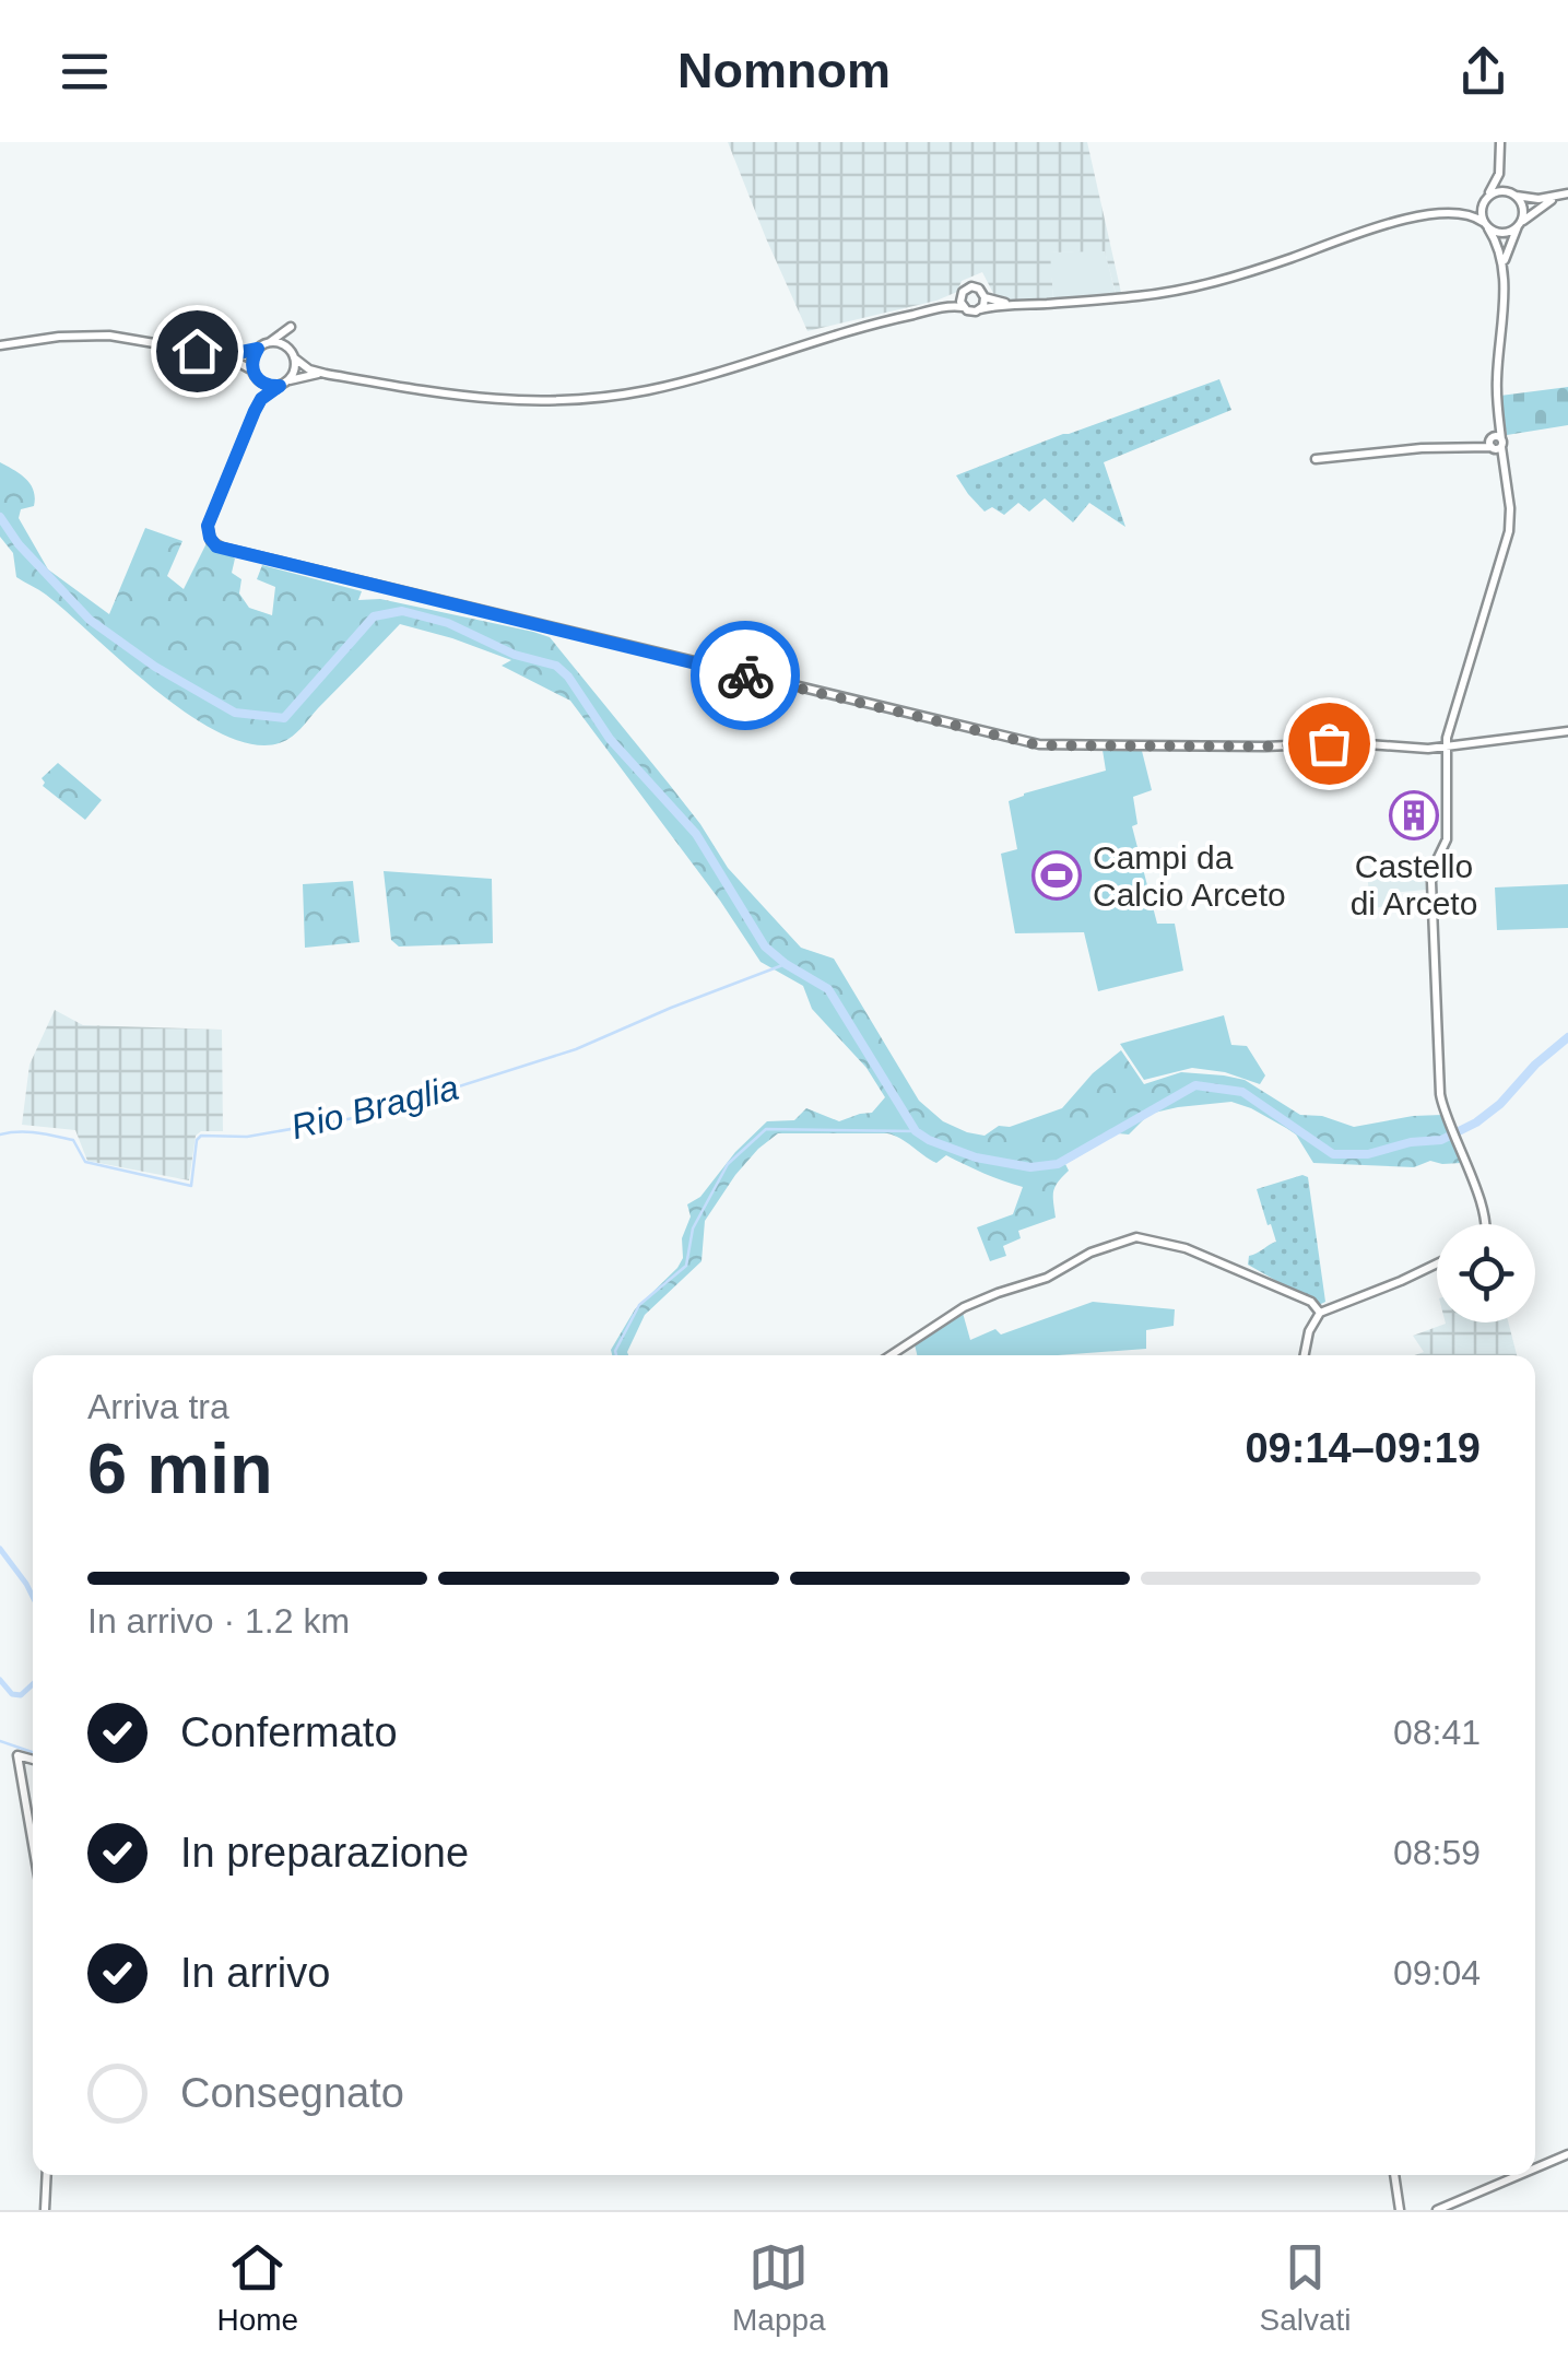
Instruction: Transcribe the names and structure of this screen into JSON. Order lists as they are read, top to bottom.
{
  "water": ["Rio Braglia"],
  "places": {
    "building": ["Castello di Arceto"],
    "sports": ["Campi da Calcio Arceto"]
  },
  "page": {
    "header": "Nomnom",
    "heading": ["6 min", "Arriva tra", "09:14–09:19"],
    "bar": "In arrivo · 1.2 km",
    "list": [
      ["Confermato", "08:41"],
      ["In preparazione", "08:59"],
      ["In arrivo", "09:04"],
      "Consegnato"
    ],
    "tabs": ["Home", "Mappa", "Salvati"]
  }
}
